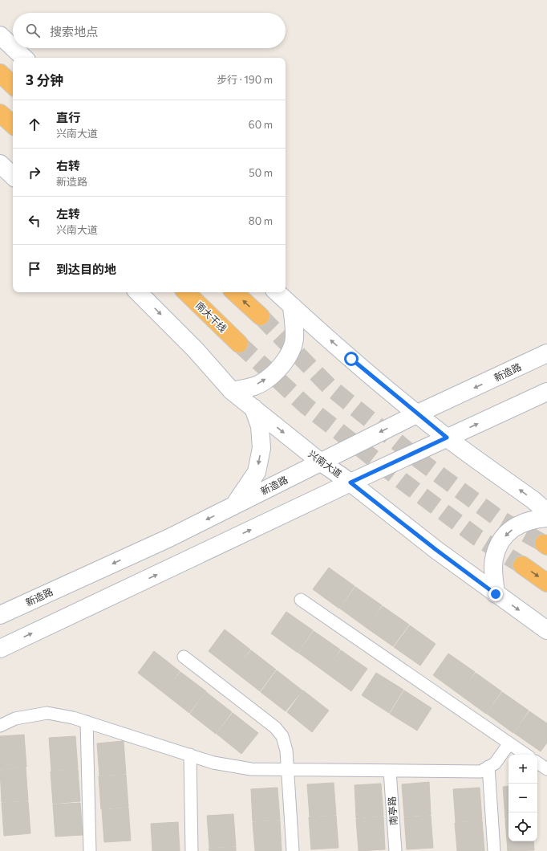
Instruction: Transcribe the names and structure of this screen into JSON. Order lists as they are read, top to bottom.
{
  "streets": {
    "highway": ["南大干线"],
    "main road": ["新造路", "兴南大道"],
    "street": ["南亭路"]
  },
  "crossings": [
    ["新造路", "兴南大道"]
  ],
  "page": {
    "search": "搜索地点",
    "heading": ["3 分钟", "步行 · 190 m"],
    "list": [
      ["直行", "兴南大道", "60 m"],
      ["右转", "新造路", "50 m"],
      ["左转", "兴南大道", "80 m"],
      "到达目的地"
    ],
    "map_buttons": ["+", "−"]
  }
}
